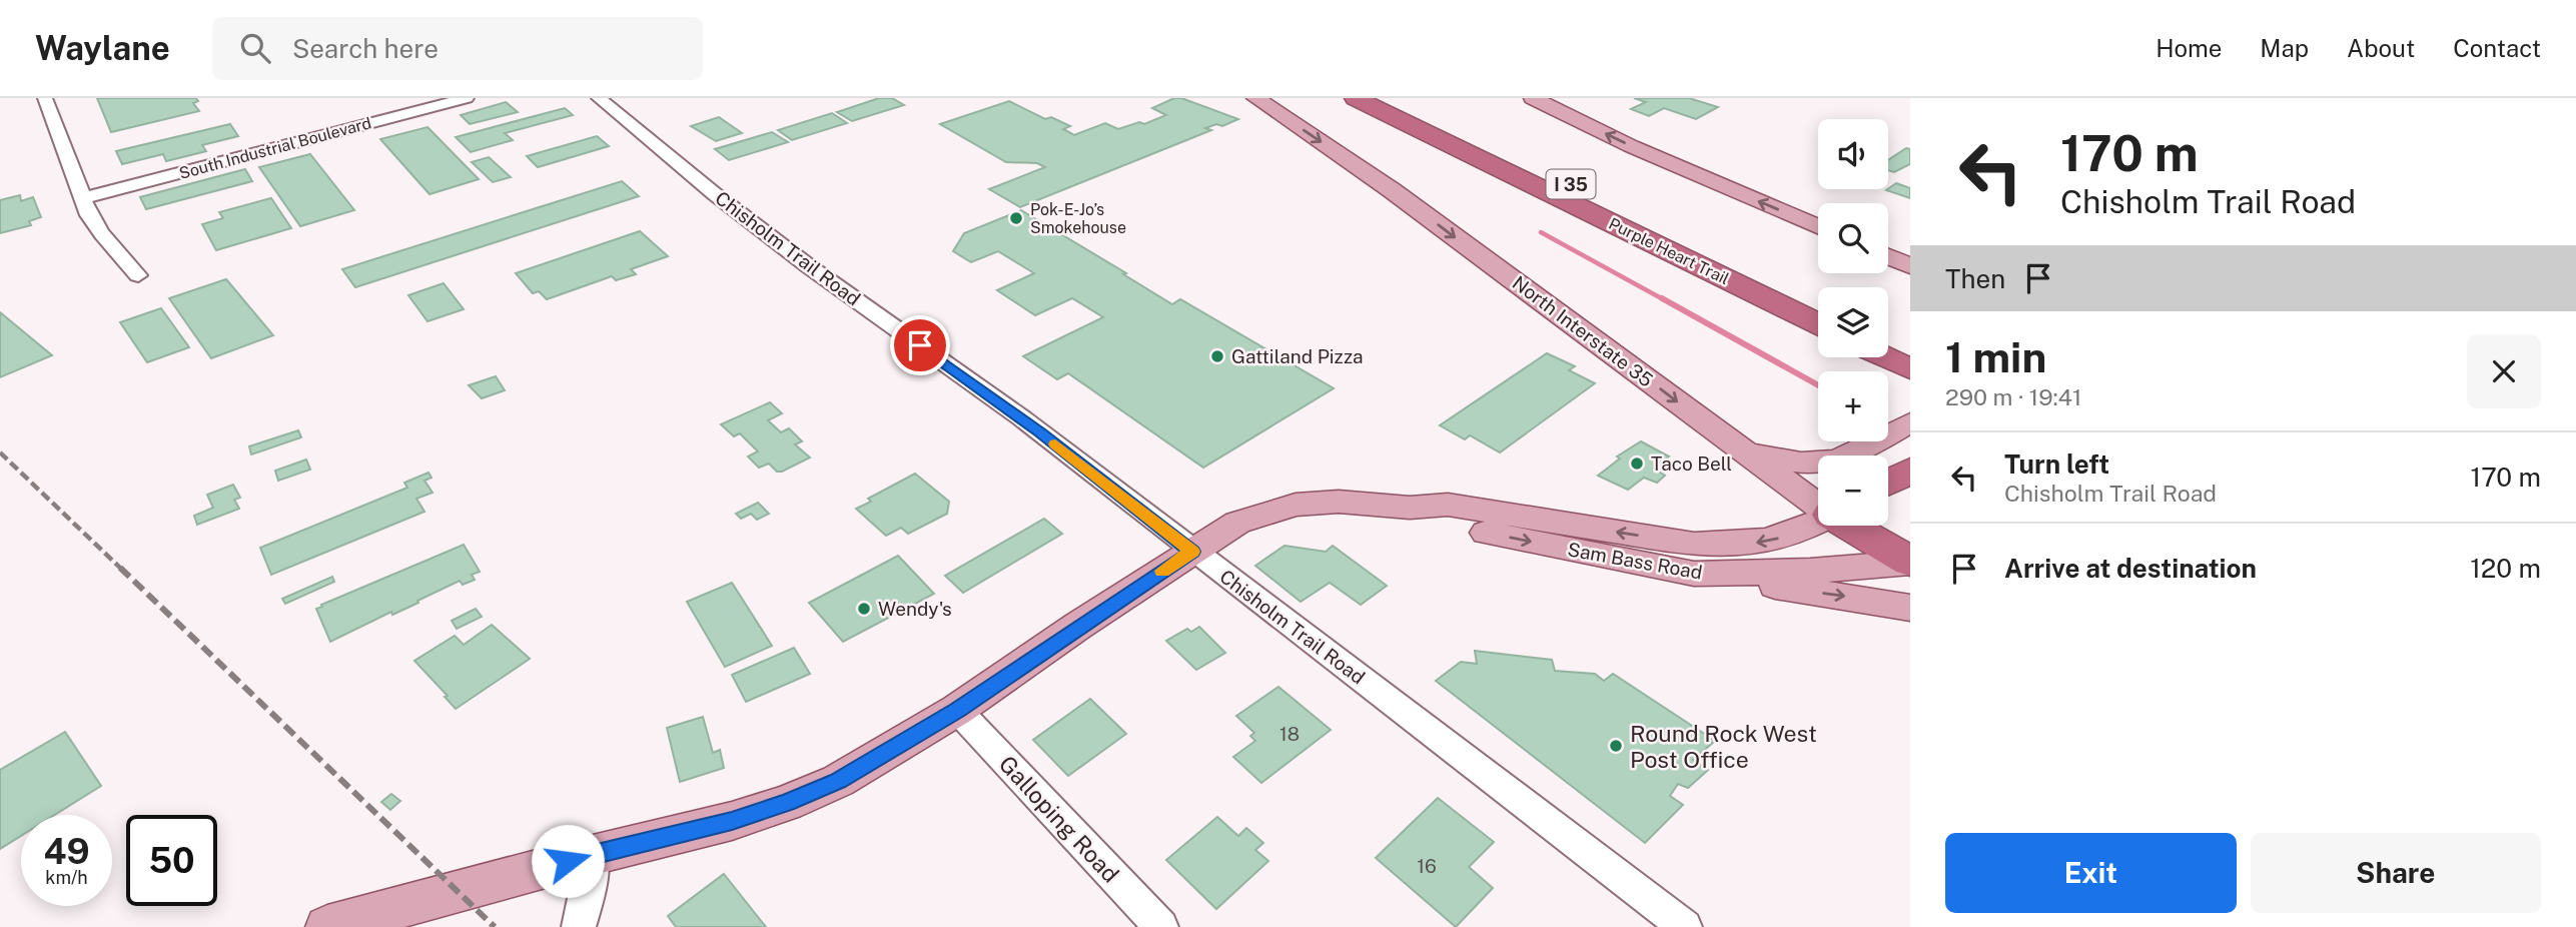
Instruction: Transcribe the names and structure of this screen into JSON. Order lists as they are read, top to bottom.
{
  "streets": {
    "highway": ["I 35", "Purple Heart Trail", "North Interstate 35"],
    "main road": ["Sam Bass Road"],
    "street": ["South Industrial Boulevard", "Chisholm Trail Road", "Galloping Road"]
  },
  "crossings": [
    ["Chisholm Trail Road", "Sam Bass Road"],
    ["North Interstate 35", "Sam Bass Road"],
    ["Sam Bass Road", "Galloping Road"]
  ],
  "places": [
    "Pok-E-Jo’s Smokehouse",
    "Gattiland Pizza",
    "Taco Bell",
    "Wendy's",
    "Round Rock West Post Office"
  ],
  "house_numbers": ["18", "16"],
  "page": {
    "header": "Waylane",
    "search": "Search here",
    "nav": [
      "Home",
      "Map",
      "About",
      "Contact"
    ],
    "turn": ["170 m", "Chisholm Trail Road"],
    "map_buttons": ["+", "−"],
    "then": "Then",
    "heading": ["1 min", "290 m · 19:41"],
    "list": [
      {
        "name": "Turn left",
        "note": "Chisholm Trail Road",
        "value": "170 m"
      },
      {
        "name": "Arrive at destination",
        "value": "120 m"
      }
    ],
    "speed": "49 km/h",
    "limit": "50",
    "buttons": ["Exit", "Share"]
  }
}
